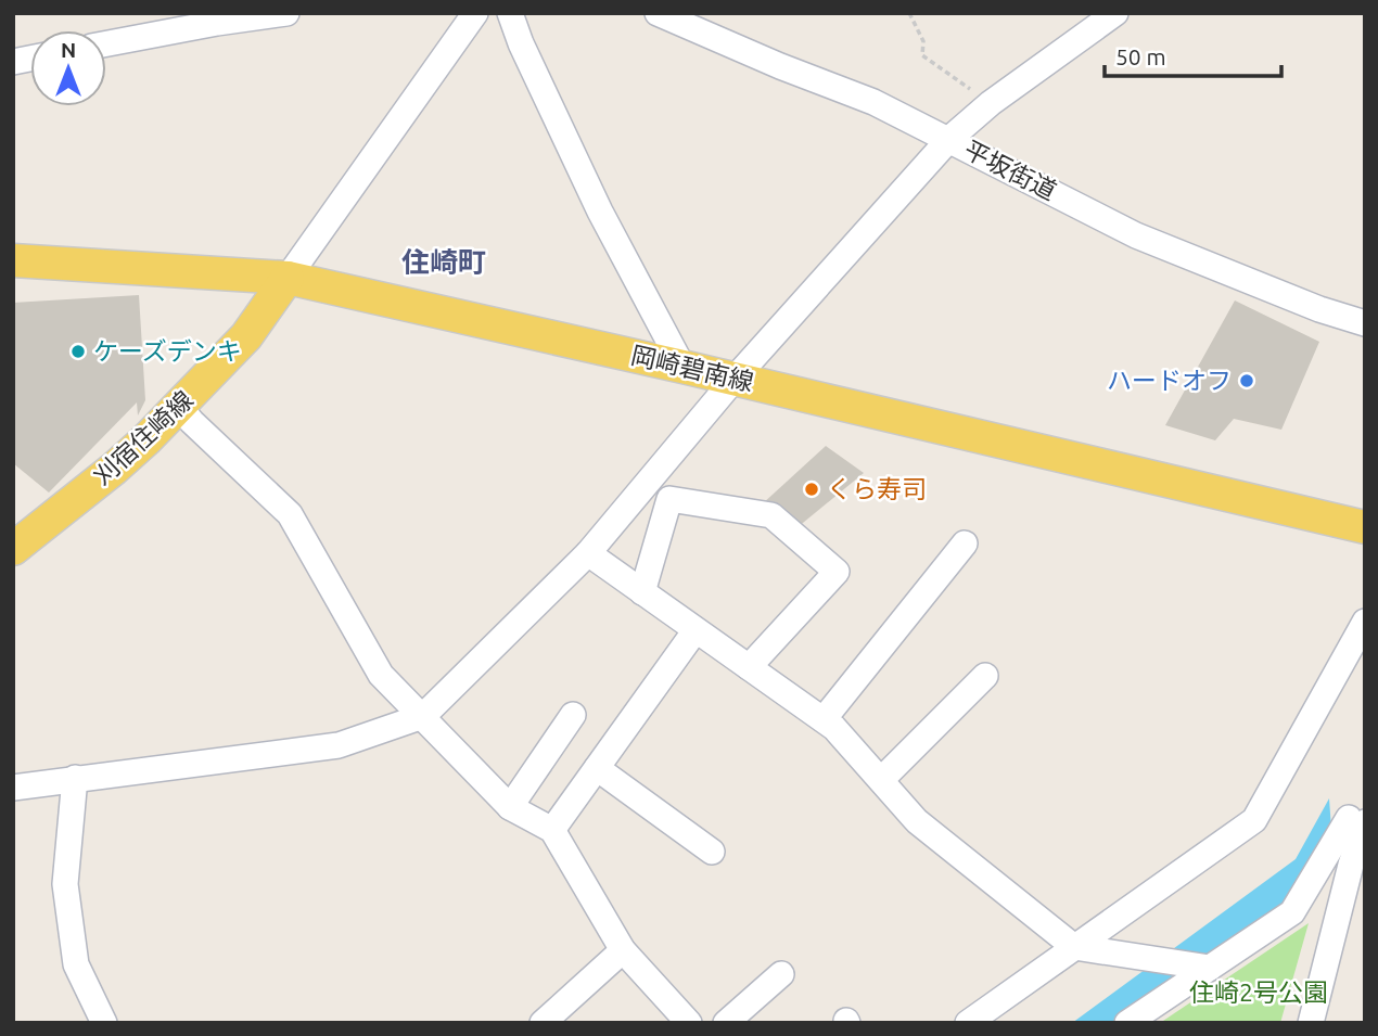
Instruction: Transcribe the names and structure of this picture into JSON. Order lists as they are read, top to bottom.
{
  "streets": {
    "main road": ["岡崎碧南線", "刈宿住崎線"],
    "street": ["平坂街道"]
  },
  "crossings": [
    ["岡崎碧南線", "刈宿住崎線"]
  ],
  "districts": ["住崎町"],
  "parks": ["住崎2号公園"],
  "places": ["ケーズデンキ", "ハードオフ", "くら寿司"],
  "scale_bar": "50 m",
  "north": "top"
}
